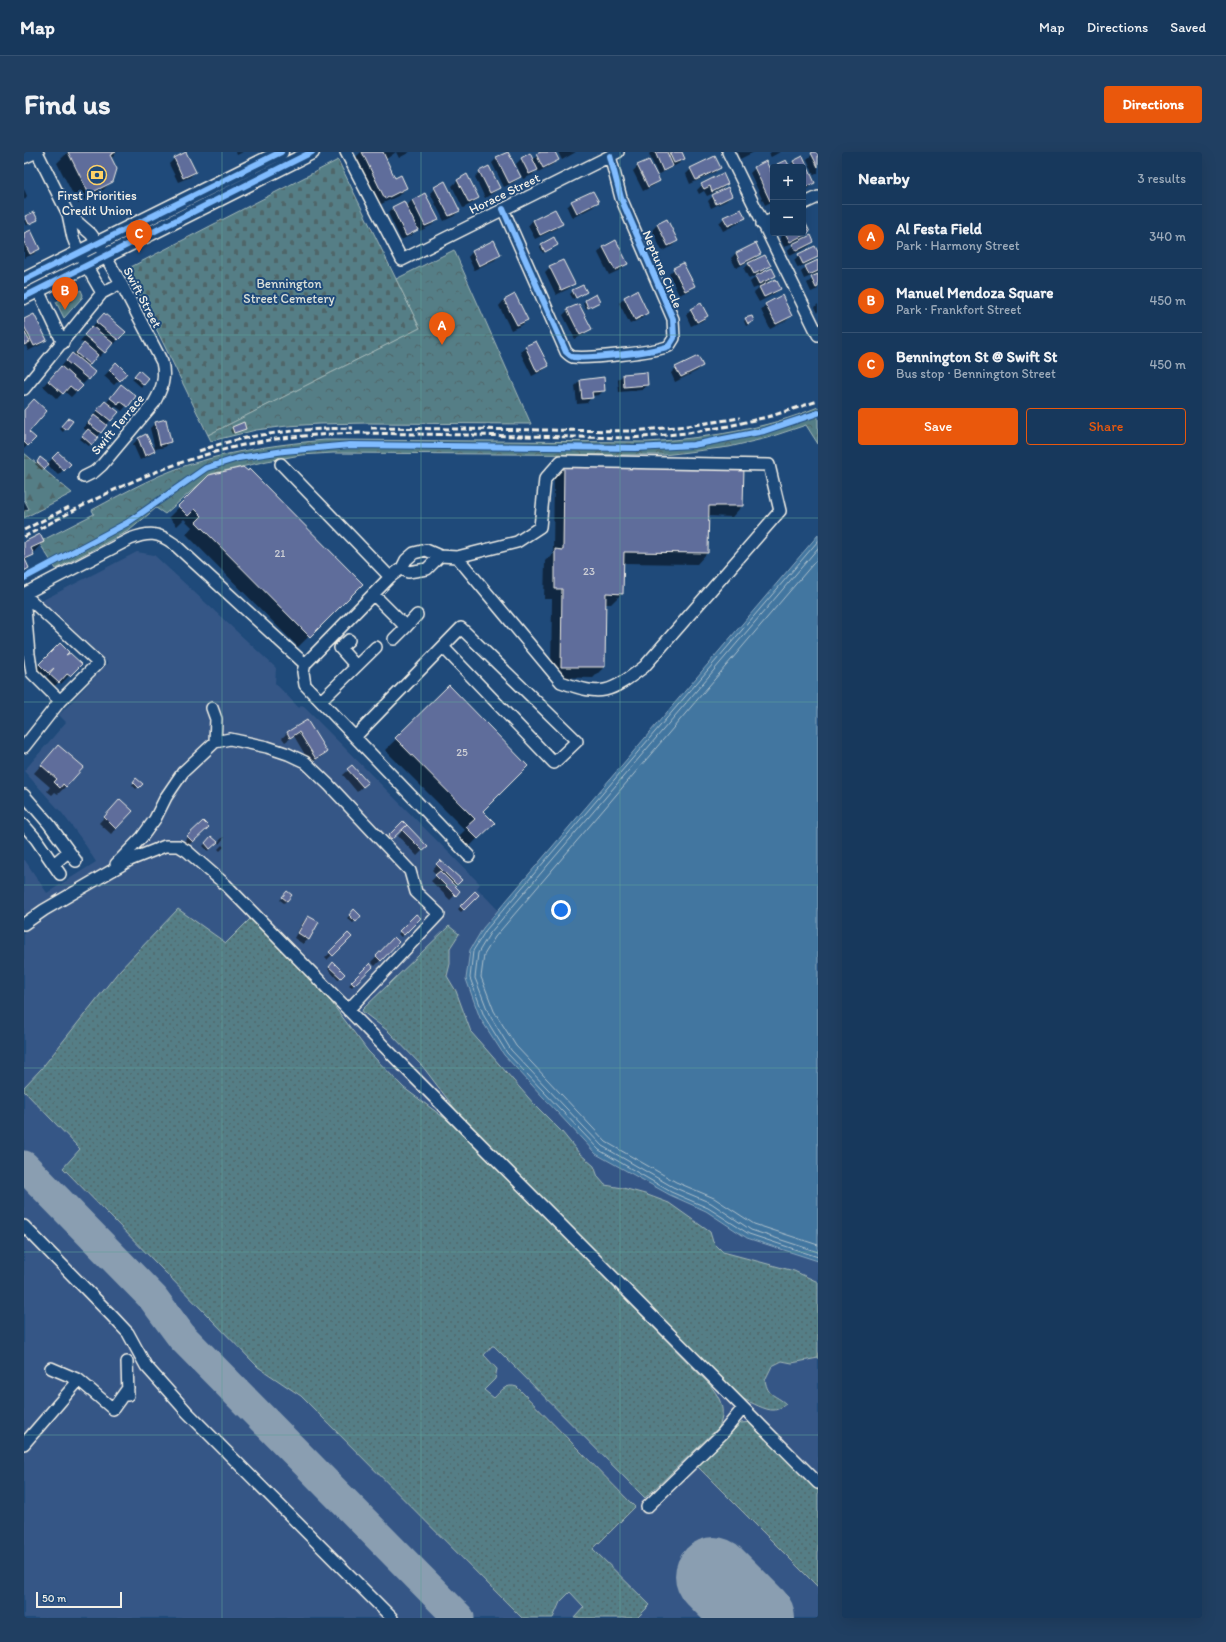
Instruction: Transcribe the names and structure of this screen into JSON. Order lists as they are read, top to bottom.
{
  "streets": {
    "street": [
      "Horace Street",
      "Neptune Circle",
      "Swift Street",
      "Swift Terrace"
    ]
  },
  "crossings": [
    ["Horace Street", "Neptune Circle"],
    ["Swift Street", "Swift Terrace"]
  ],
  "parks": ["Bennington Street Cemetery"],
  "places": {
    "bank": ["First Priorities Credit Union"]
  },
  "house_numbers": ["21", "23", "25"],
  "scale_bar": "50 m",
  "page": {
    "header": "Map",
    "nav": ["Map", "Directions", "Saved"],
    "buttons": [
      "Directions",
      ["Save", "Share"]
    ],
    "title": "Find us",
    "heading": ["Nearby", "3 results"],
    "map_buttons": ["+", "−"],
    "list": [
      {
        "mark": "A",
        "name": "Al Festa Field",
        "note": "Park · Harmony Street",
        "value": "340 m"
      },
      {
        "mark": "B",
        "name": "Manuel Mendoza Square",
        "note": "Park · Frankfort Street",
        "value": "450 m"
      },
      {
        "mark": "C",
        "name": "Bennington St @ Swift St",
        "note": "Bus stop · Bennington Street",
        "value": "450 m"
      }
    ],
    "pins": ["C", "B", "A"],
    "scale": "50 m"
  }
}
